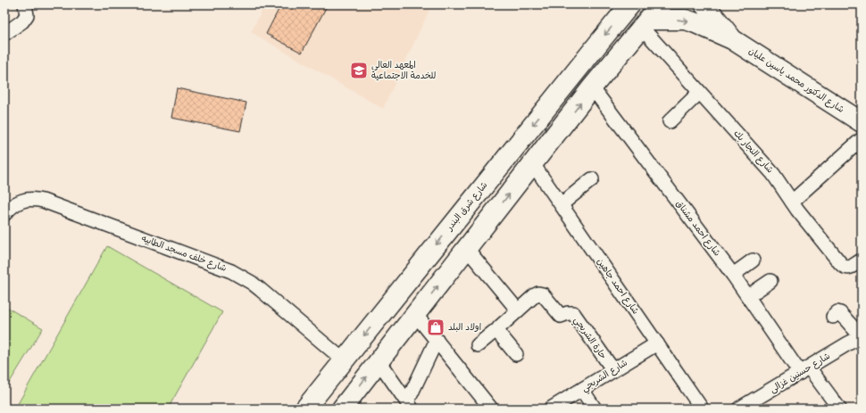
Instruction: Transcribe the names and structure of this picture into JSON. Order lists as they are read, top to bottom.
{
  "streets": {
    "main road": ["شارع الدكتور محمد ياسين عليان", "شارع شرق البندر"],
    "street": [
      "شارع النجار بك",
      "شارع احمد مشناق",
      "شارع خلف مسجد الطابيه",
      "شارع احمد جاهين",
      "حارة الشربجي",
      "شارع حسنين غزالى",
      "شارع الشربجي"
    ]
  },
  "crossings": [
    ["شارع الدكتور محمد ياسين عليان", "شارع النجار بك"],
    ["شارع شرق البندر", "شارع خلف مسجد الطابيه"],
    ["شارع احمد مشناق", "شارع حسنين غزالى"],
    ["شارع احمد جاهين", "شارع الشربجي"],
    ["حارة الشربجي", "شارع الشربجي"]
  ],
  "places": {
    "school or university": ["المعهد العالى للخدمة الاجتماعية"],
    "shop": ["اولاد البلد"]
  }
}
